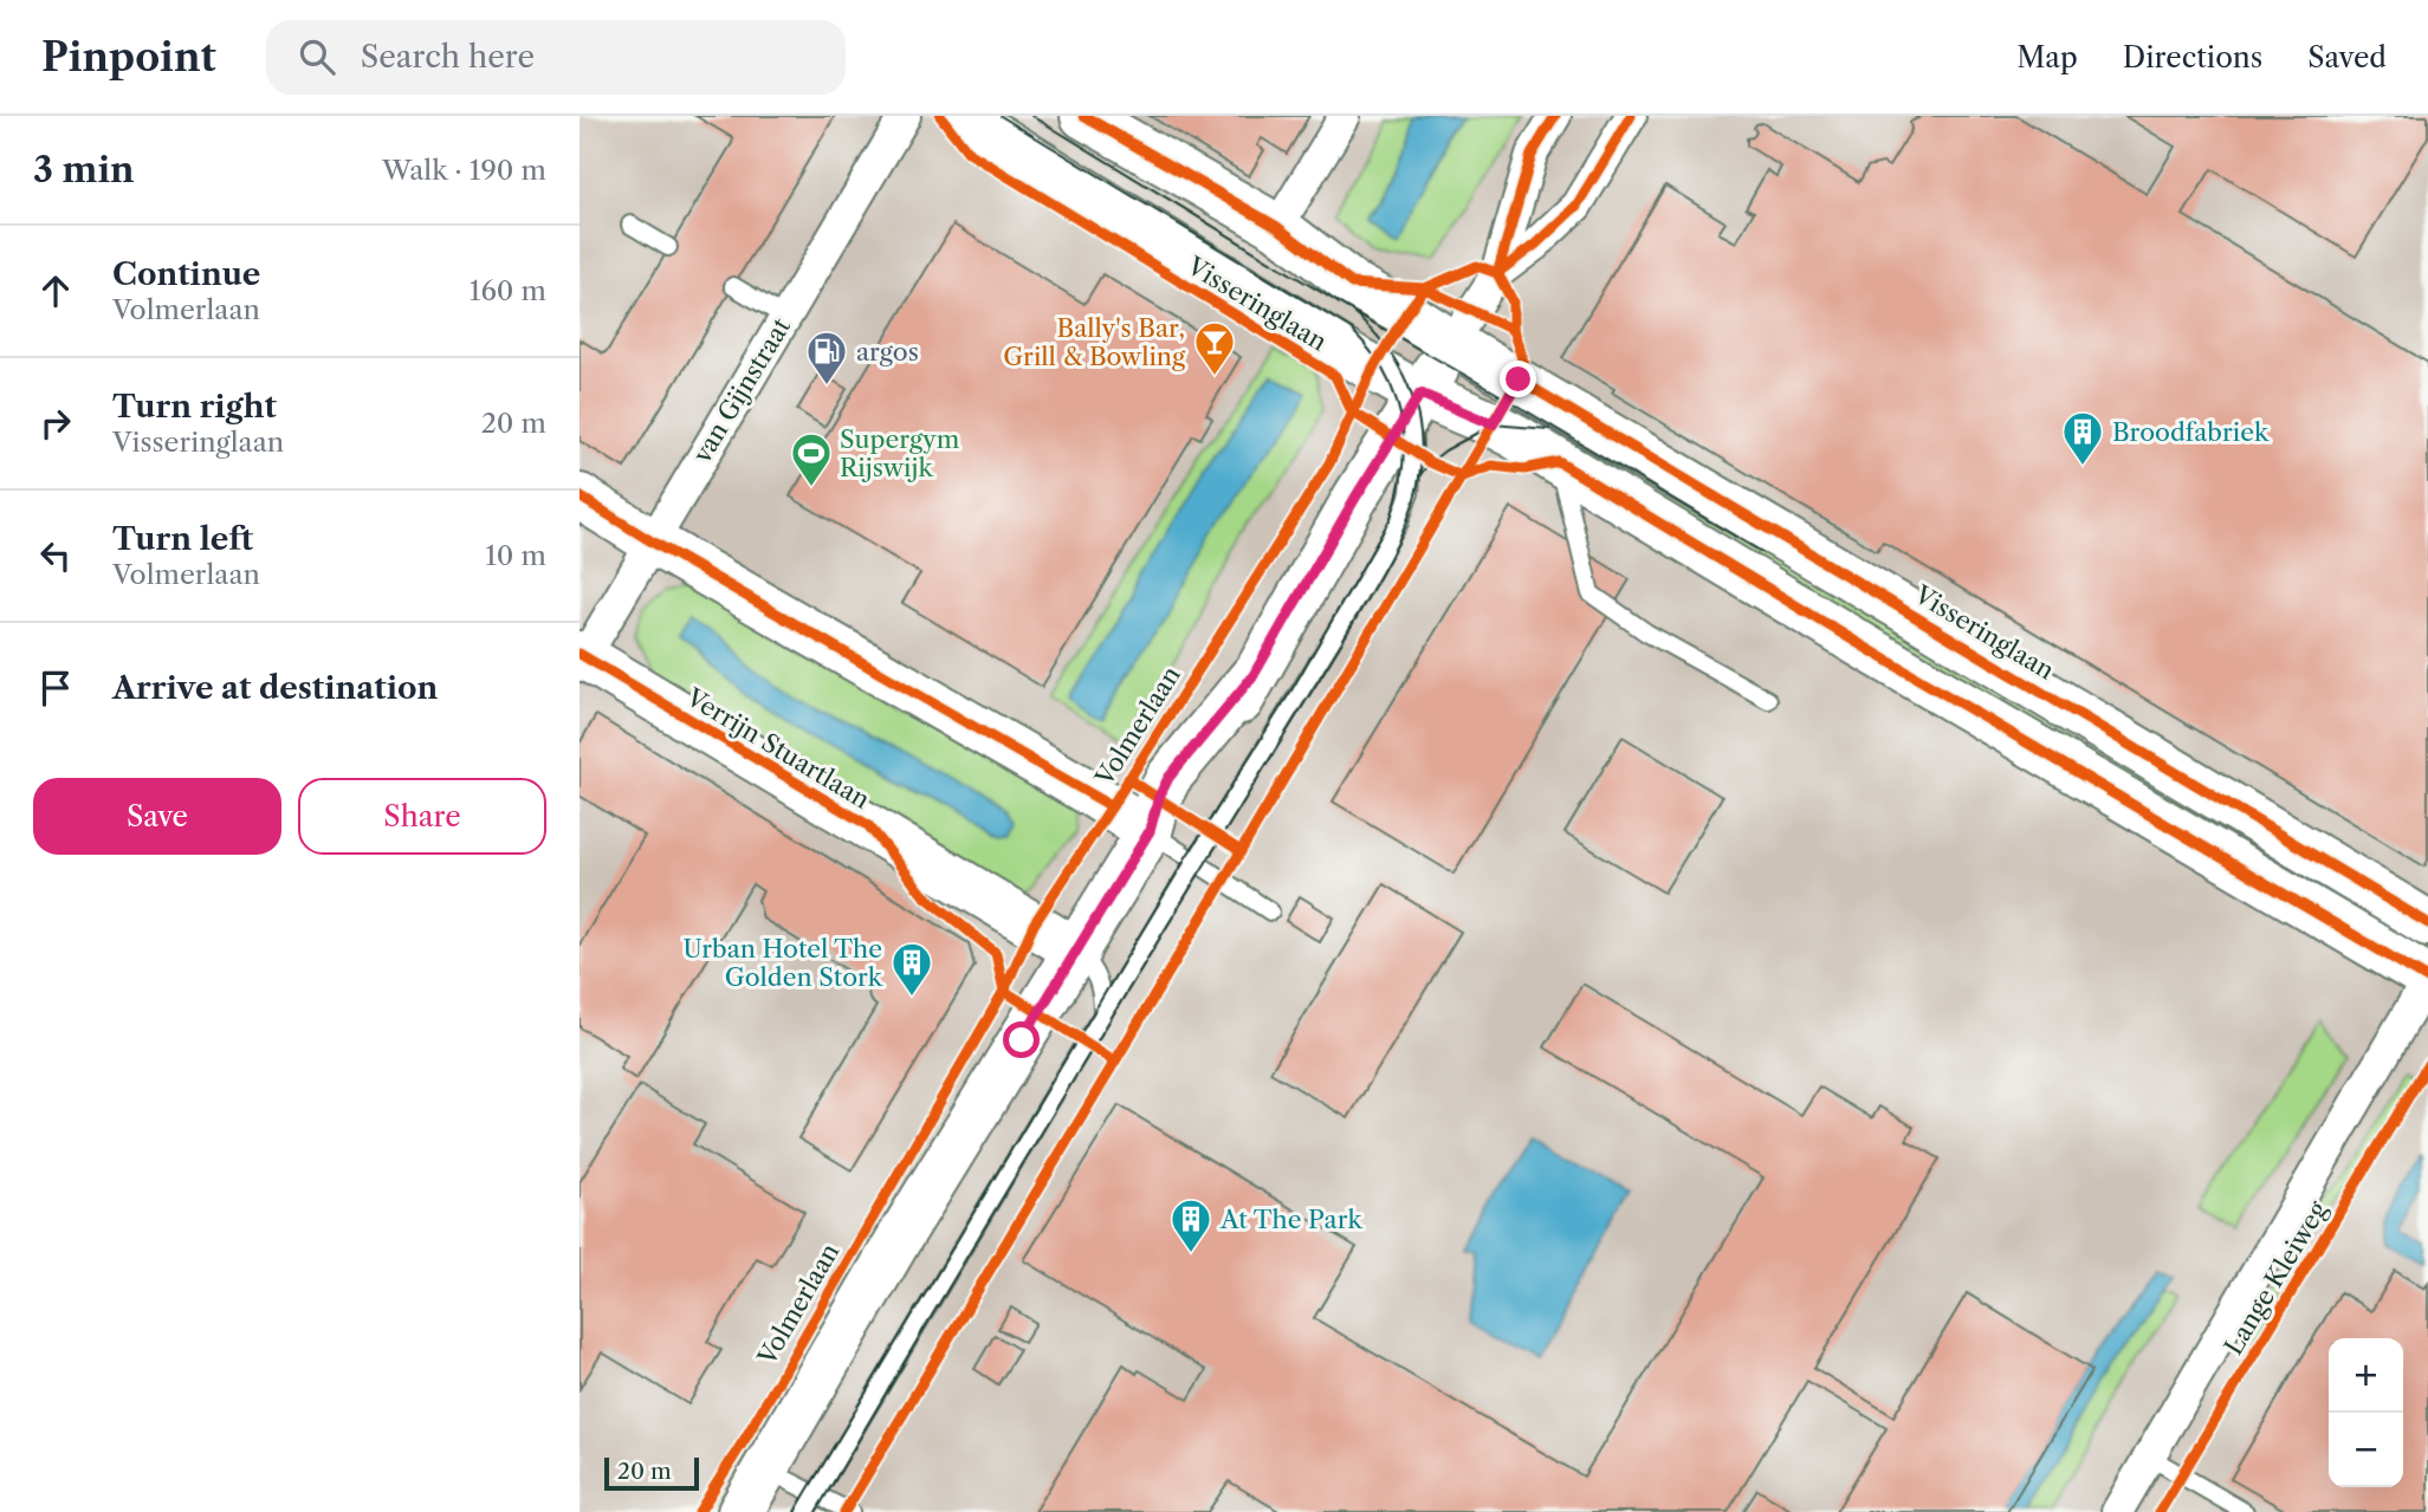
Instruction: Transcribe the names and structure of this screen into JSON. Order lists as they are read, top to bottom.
{
  "streets": {
    "street": [
      "Visseringlaan",
      "van Gijnstraat",
      "Verrijn Stuartlaan",
      "Lange Kleiweg"
    ],
    "cycle path": ["Volmerlaan"]
  },
  "crossings": [
    ["Visseringlaan", "Lange Kleiweg"],
    ["van Gijnstraat", "Verrijn Stuartlaan"]
  ],
  "places": {
    "bar": ["Bally's Bar, Grill & Bowling"],
    "fuel station": ["argos"],
    "building": ["Broodfabriek", "Urban Hotel The Golden Stork", "At The Park"],
    "sports": ["Supergym Rijswijk"]
  },
  "scale_bar": "20 m",
  "page": {
    "header": "Pinpoint",
    "search": "Search here",
    "nav": ["Map", "Directions", "Saved"],
    "heading": ["3 min", "Walk · 190 m"],
    "list": [
      ["Continue", "Volmerlaan", "160 m"],
      ["Turn right", "Visseringlaan", "20 m"],
      ["Turn left", "Volmerlaan", "10 m"],
      "Arrive at destination"
    ],
    "buttons": ["Save", "Share"],
    "map_buttons": ["+", "−"],
    "scale": "20 m"
  }
}
